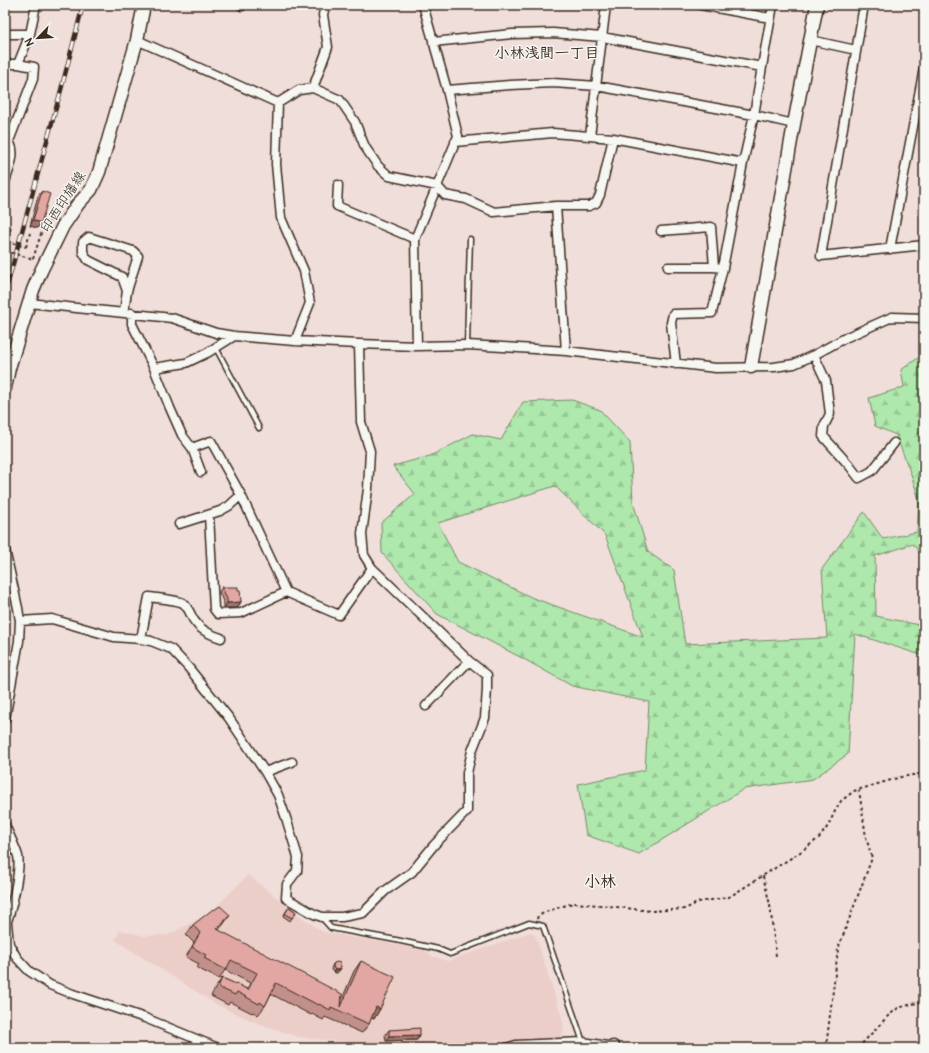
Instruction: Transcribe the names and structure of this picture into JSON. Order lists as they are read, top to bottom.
{
  "streets": {
    "main road": ["印西印旛線"]
  },
  "districts": ["小林浅間一丁目", "小林"],
  "north": "bottom left"
}
